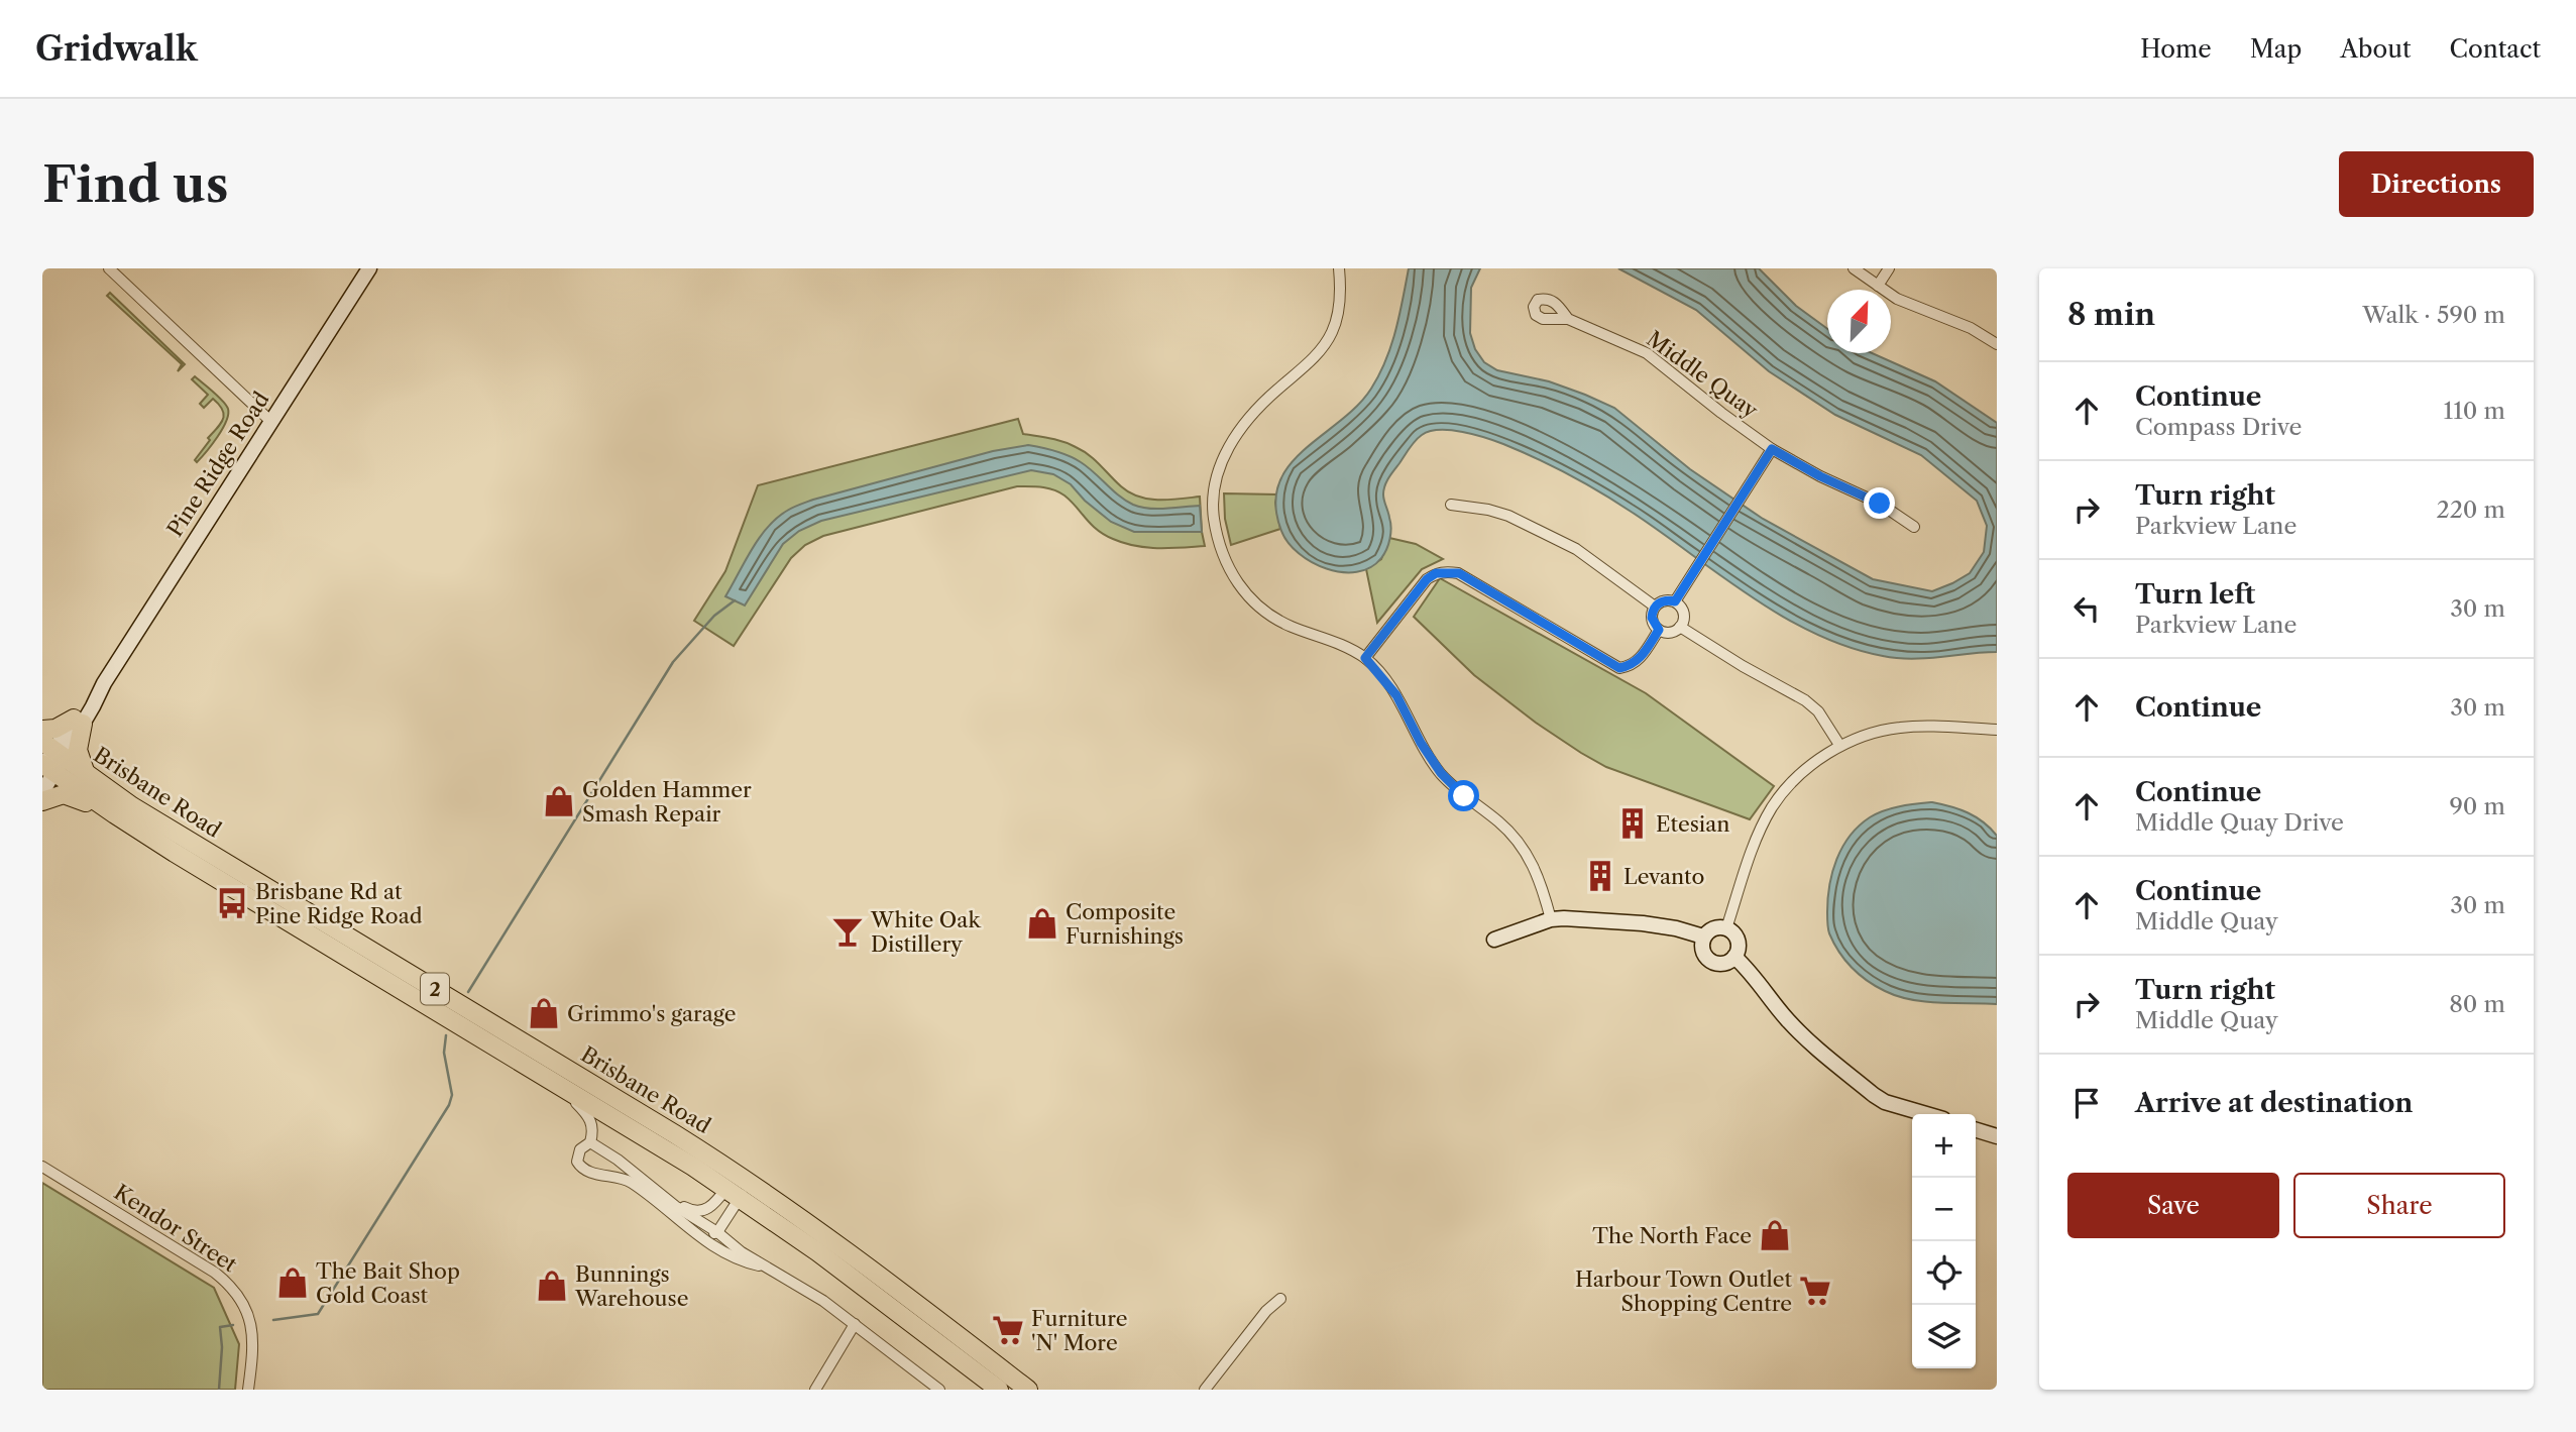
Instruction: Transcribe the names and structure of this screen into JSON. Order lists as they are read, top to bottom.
{
  "streets": {
    "highway": ["Brisbane Road", "2"],
    "street": ["Middle Quay", "Pine Ridge Road", "Kendor Street"]
  },
  "crossings": [
    ["Pine Ridge Road", "Brisbane Road"]
  ],
  "places": {
    "shop": [
      "Golden Hammer Smash Repair",
      "Composite Furnishings",
      "Grimmo's garage",
      "The North Face",
      "The Bait Shop Gold Coast",
      "Bunnings Warehouse"
    ],
    "building": ["Etesian", "Levanto"],
    "bus stop": ["Brisbane Rd at Pine Ridge Road"],
    "bar": ["White Oak Distillery"],
    "supermarket": ["Harbour Town Outlet Shopping Centre", "Furniture 'N' More"]
  },
  "north": "top right",
  "page": {
    "header": "Gridwalk",
    "nav": [
      "Home",
      "Map",
      "About",
      "Contact"
    ],
    "buttons": [
      "Directions",
      ["Save", "Share"]
    ],
    "title": "Find us",
    "heading": ["8 min", "Walk · 590 m"],
    "list": [
      ["Continue", "Compass Drive", "110 m"],
      ["Turn right", "Parkview Lane", "220 m"],
      ["Turn left", "Parkview Lane", "30 m"],
      ["Continue", "30 m"],
      ["Continue", "Middle Quay Drive", "90 m"],
      ["Continue", "Middle Quay", "30 m"],
      ["Turn right", "Middle Quay", "80 m"],
      "Arrive at destination"
    ],
    "map_buttons": ["+", "−"]
  }
}
